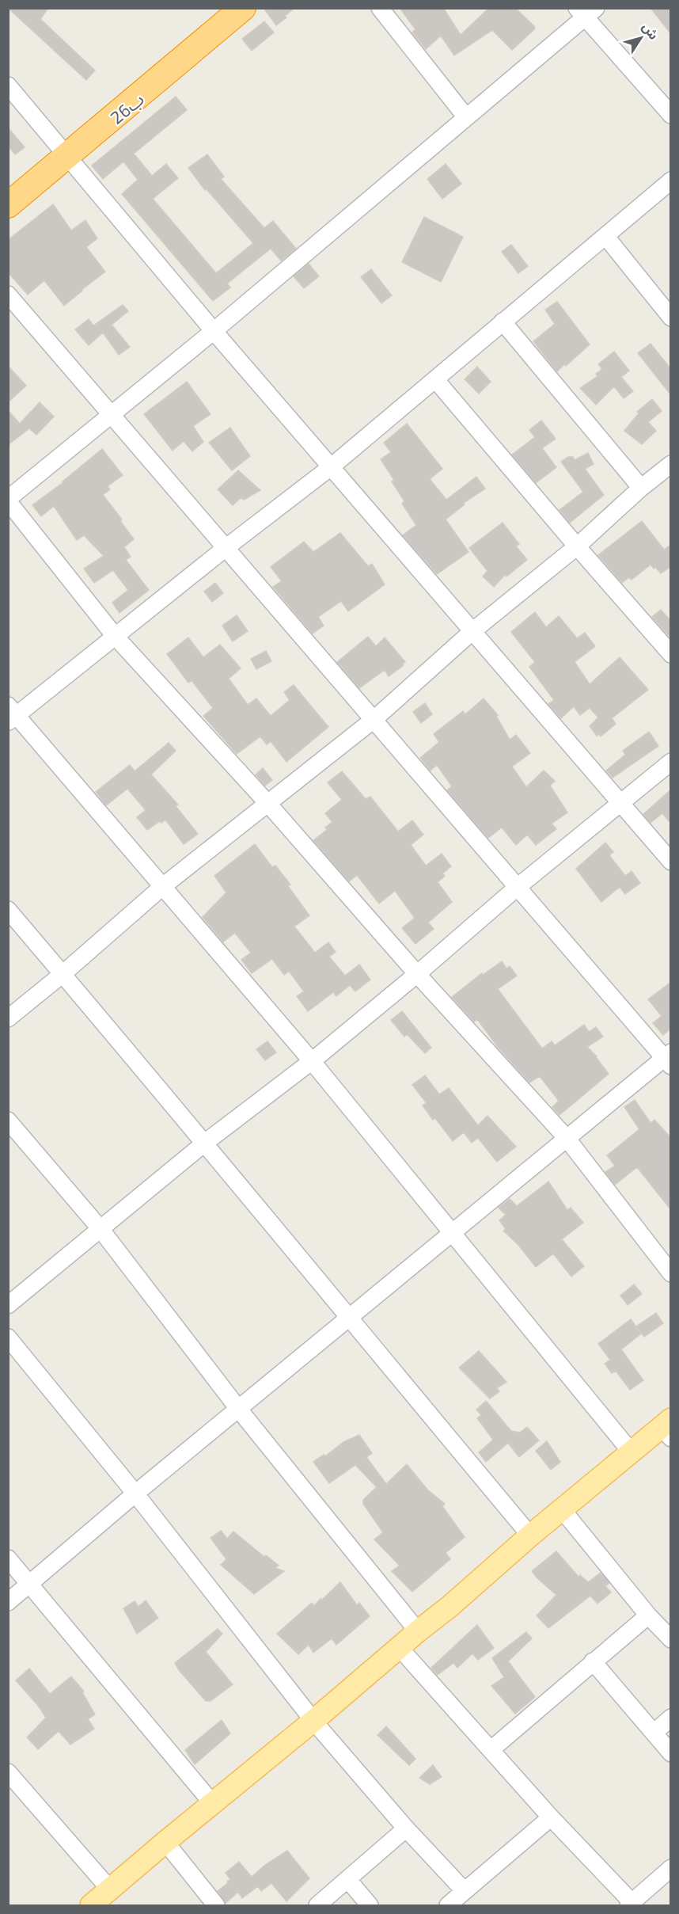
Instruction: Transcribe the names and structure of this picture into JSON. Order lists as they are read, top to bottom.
{
  "streets": {
    "highway": ["26ب"]
  },
  "north": "top right"
}
